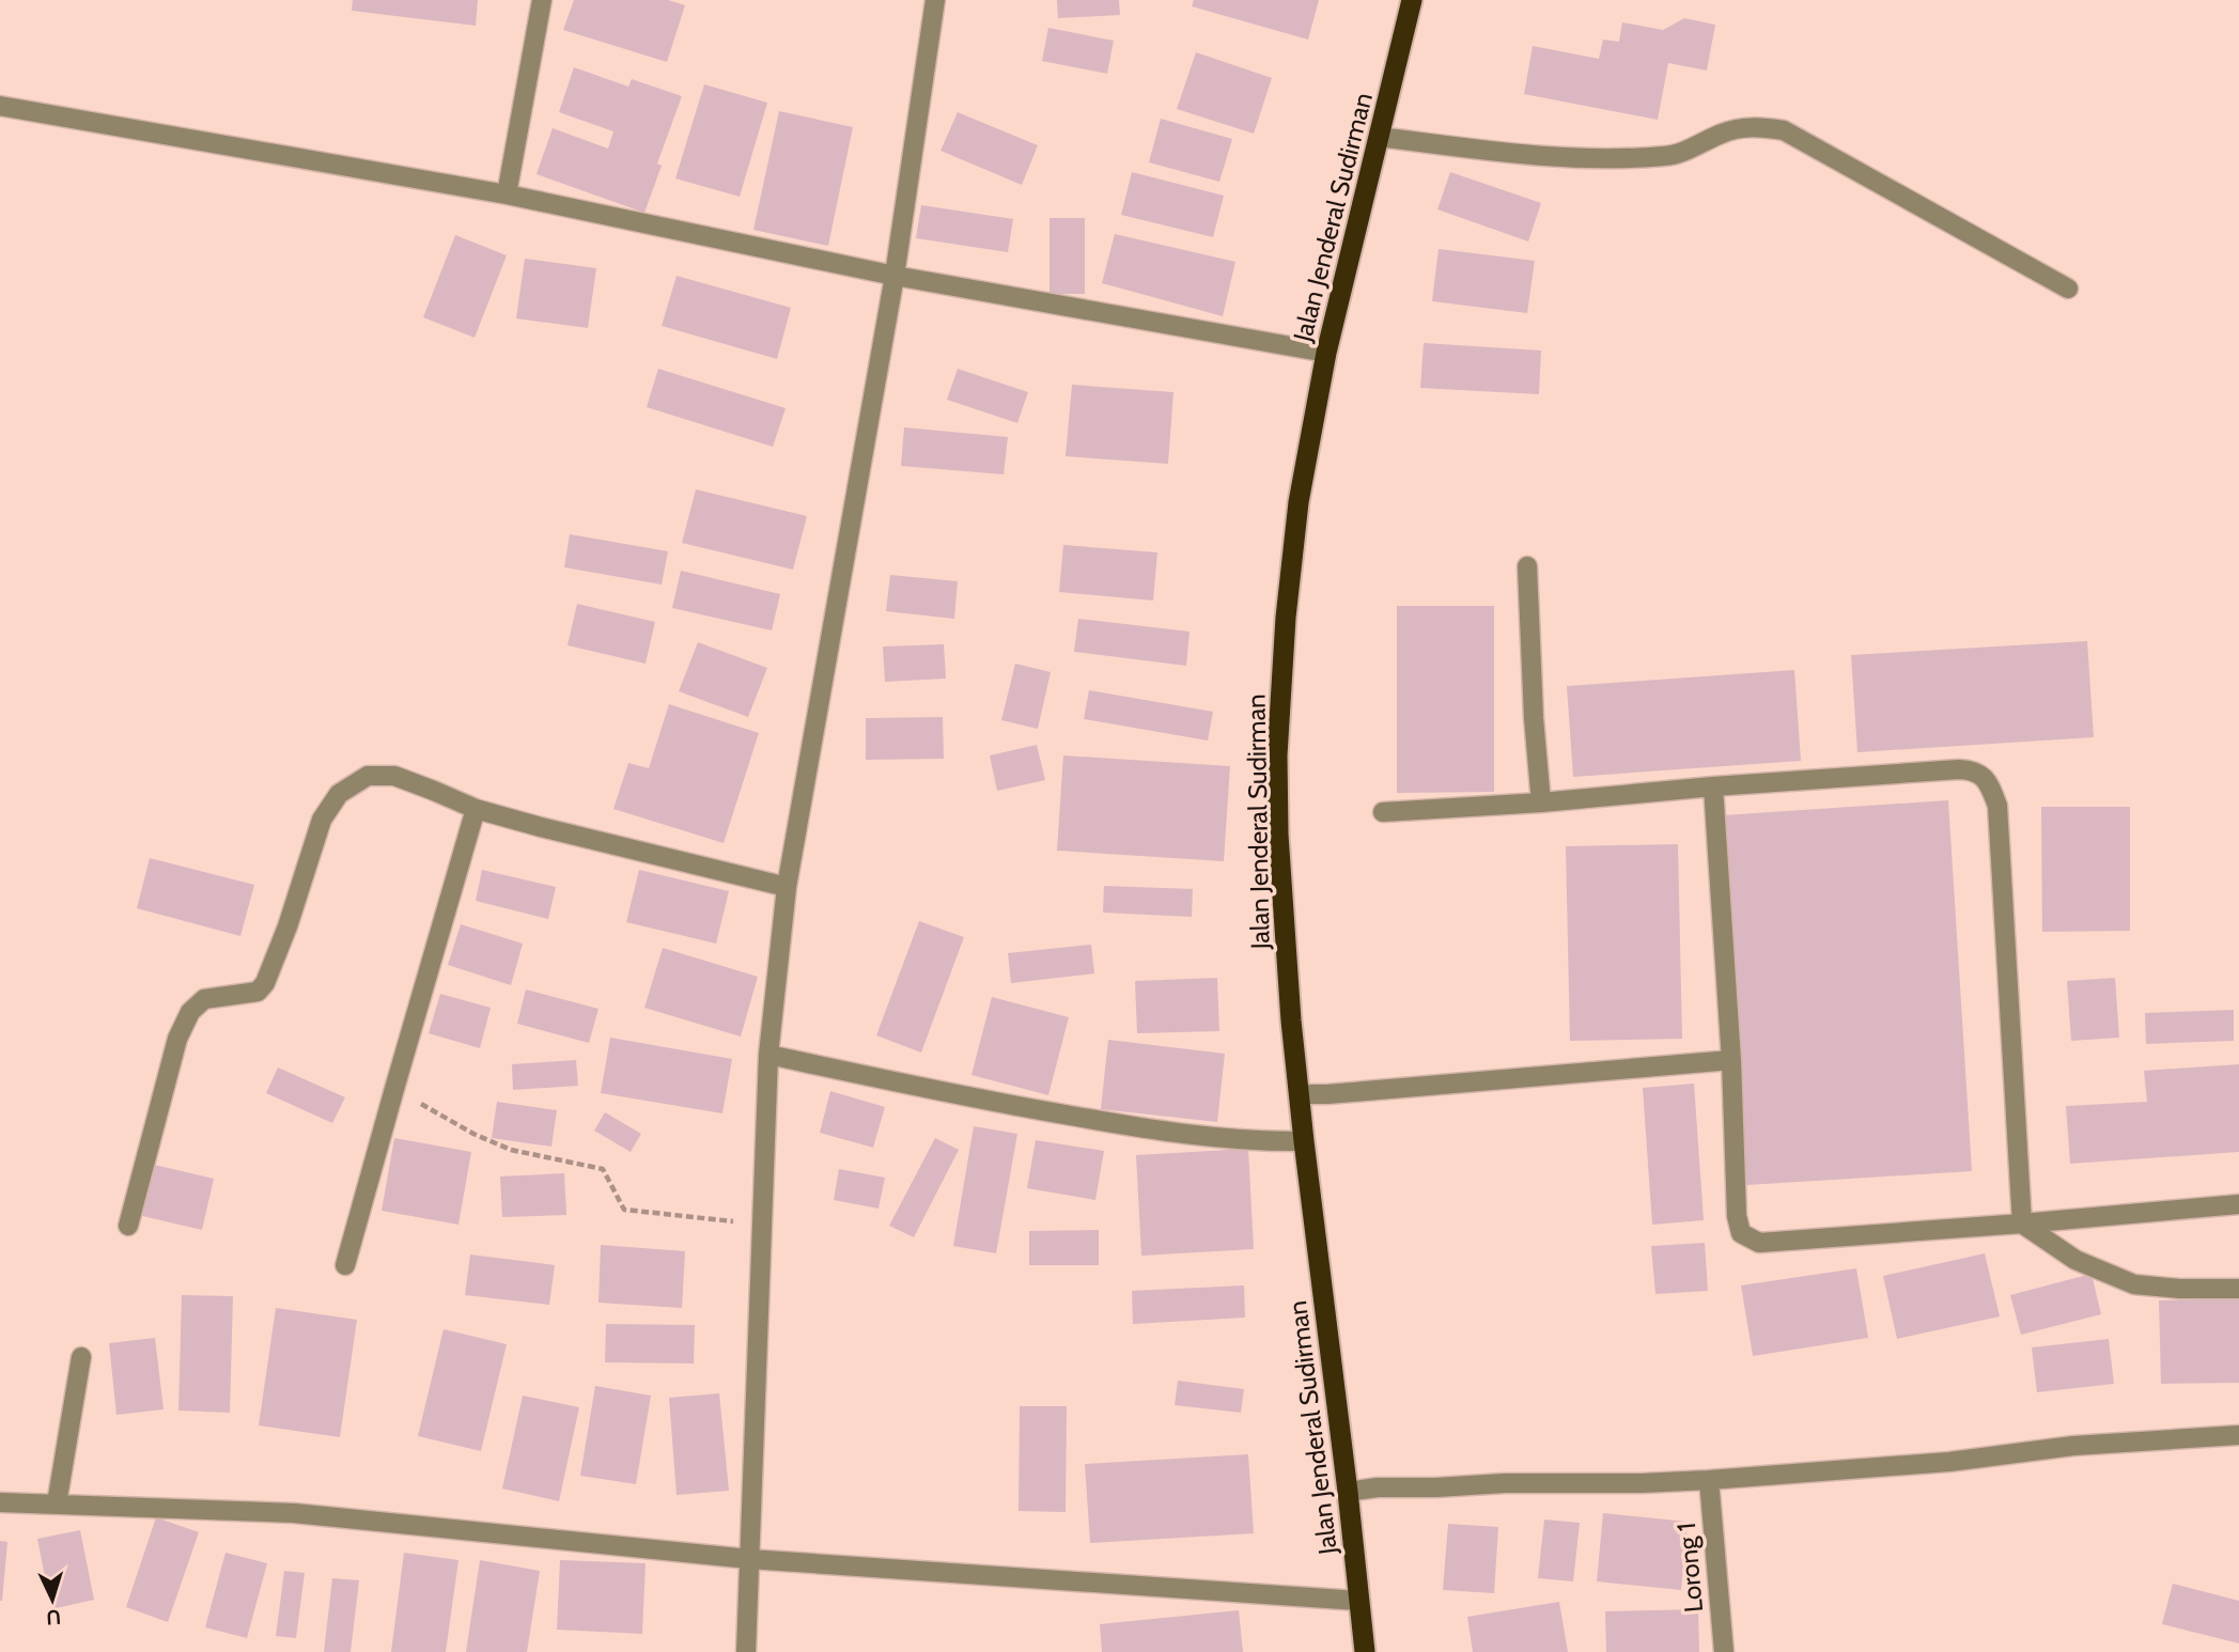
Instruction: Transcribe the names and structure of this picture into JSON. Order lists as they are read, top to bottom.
{
  "streets": {
    "highway": ["Jalan Jenderal Sudirman"],
    "street": ["Lorong 1"]
  },
  "north": "bottom"
}
